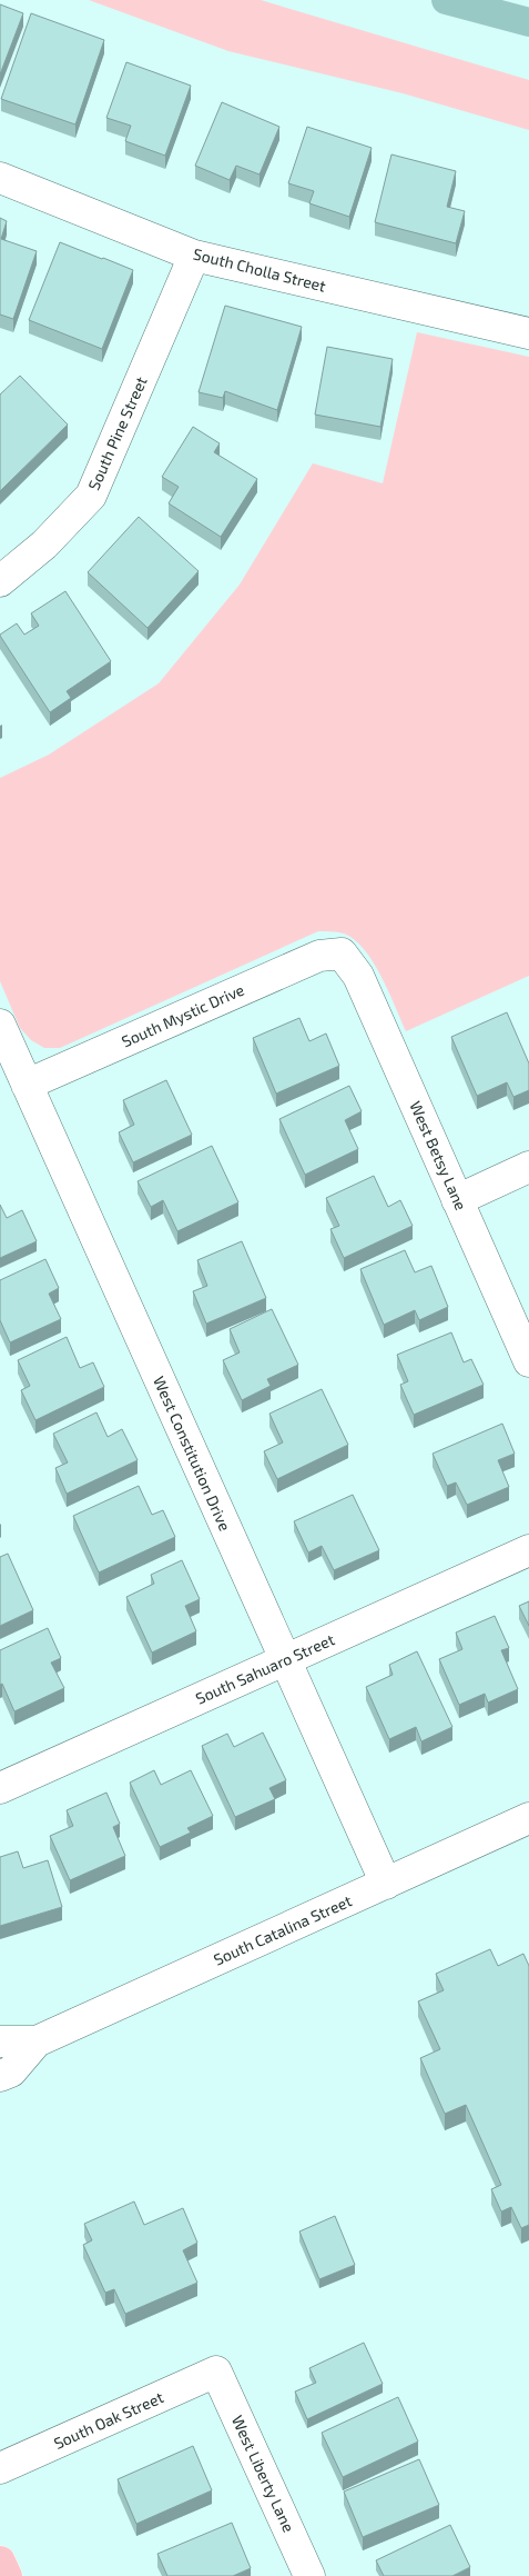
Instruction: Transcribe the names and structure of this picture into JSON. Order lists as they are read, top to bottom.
{
  "streets": {
    "street": [
      "South Cholla Street",
      "South Pine Street",
      "South Mystic Drive",
      "West Betsy Lane",
      "West Constitution Drive",
      "South Sahuaro Street",
      "South Catalina Street",
      "South Oak Street",
      "West Liberty Lane"
    ]
  },
  "crossings": [
    ["South Cholla Street", "South Pine Street"],
    ["South Mystic Drive", "West Betsy Lane"],
    ["South Mystic Drive", "West Constitution Drive"],
    ["West Constitution Drive", "South Sahuaro Street"],
    ["West Constitution Drive", "South Catalina Street"],
    ["South Oak Street", "West Liberty Lane"]
  ]
}
